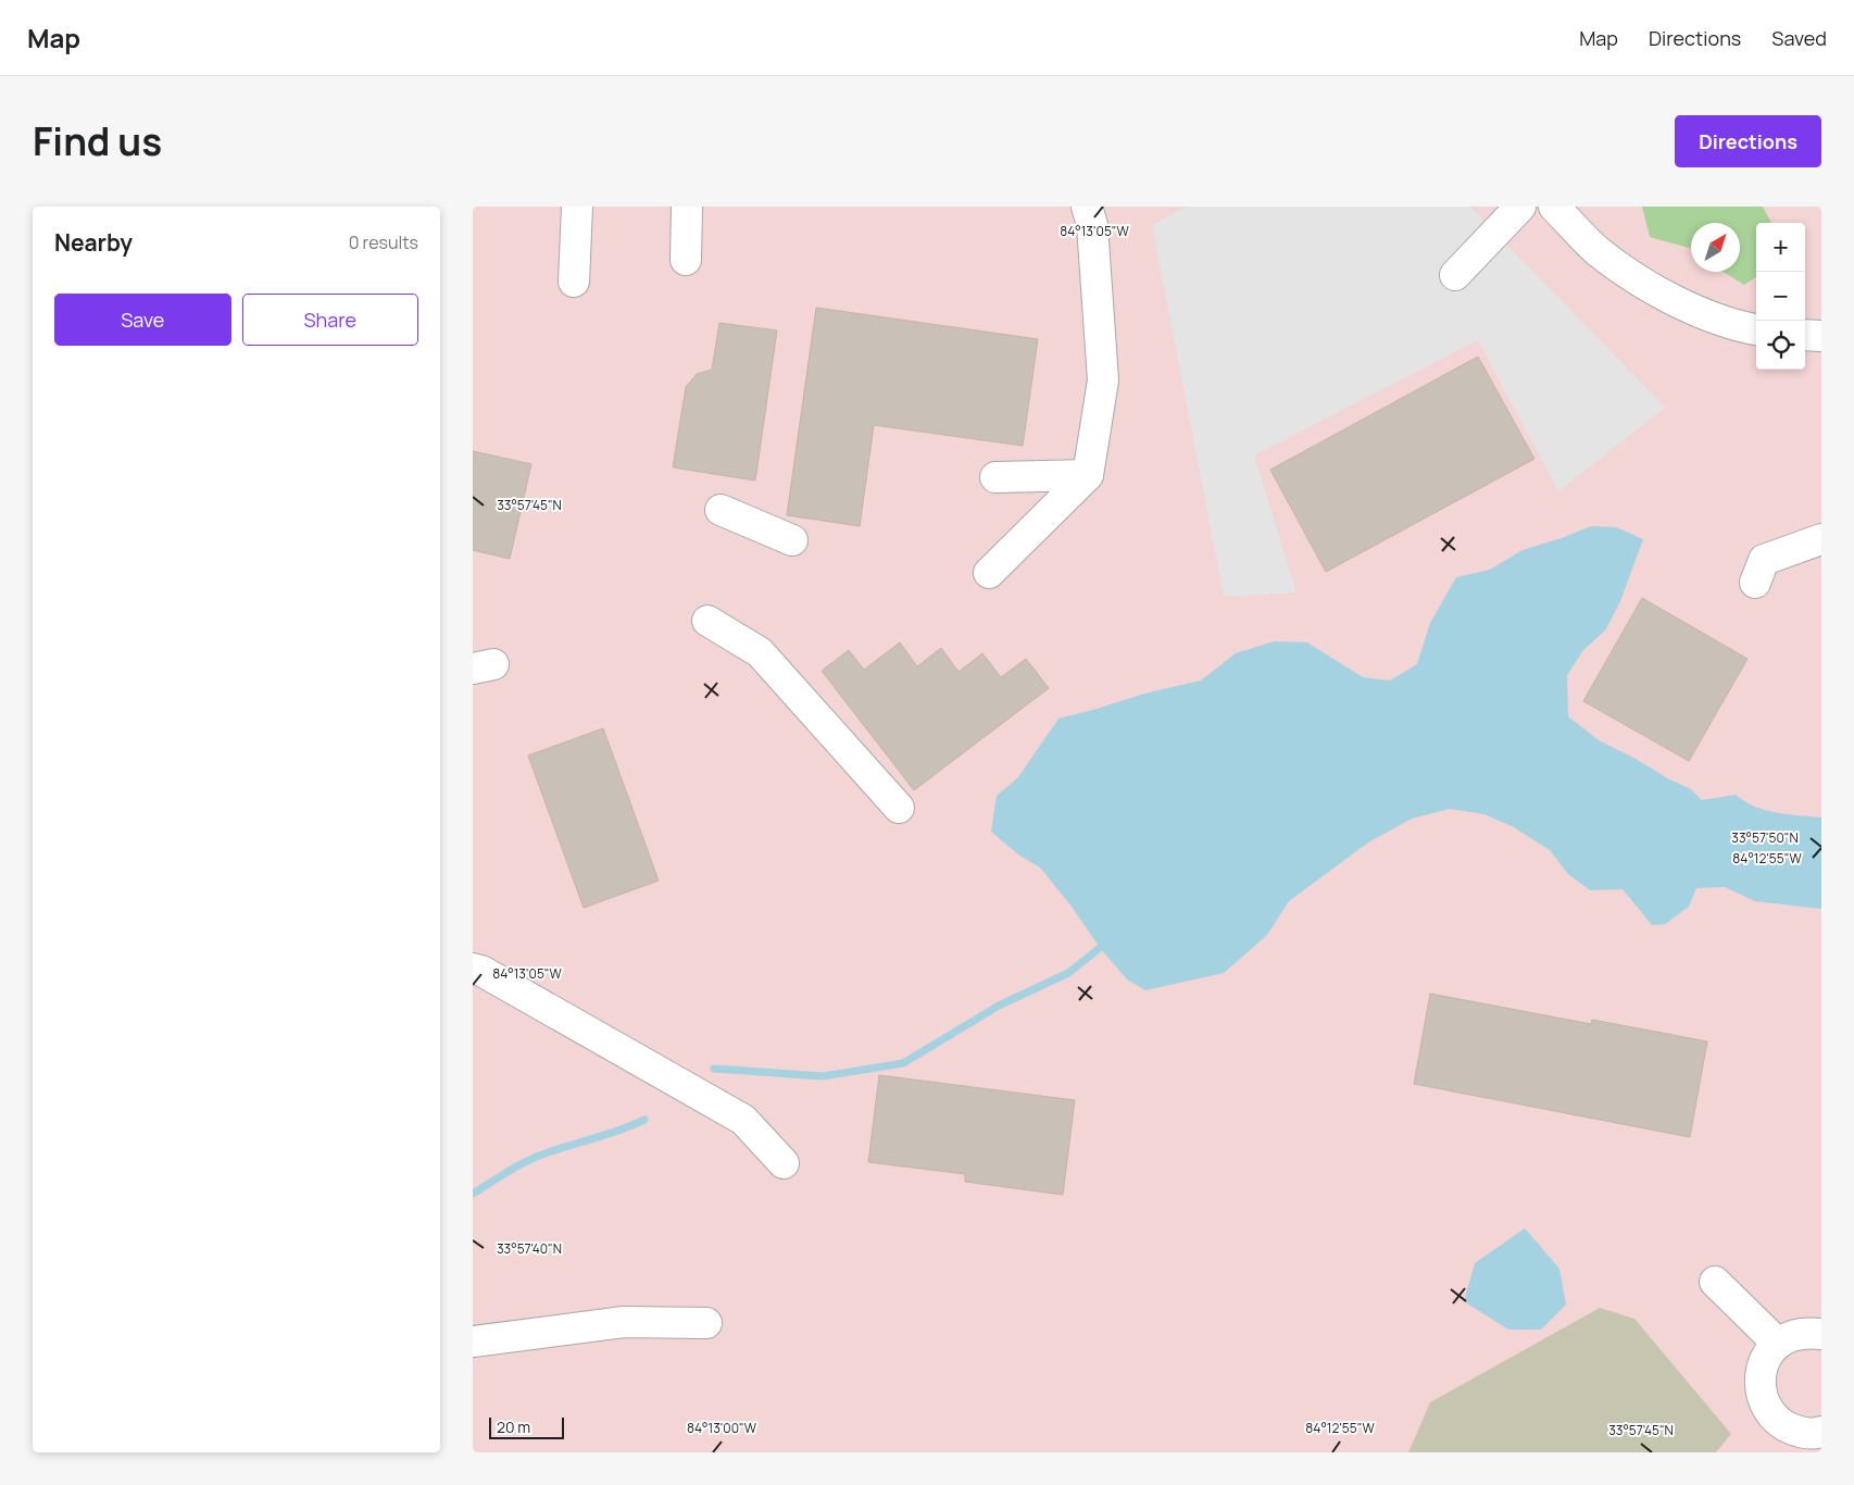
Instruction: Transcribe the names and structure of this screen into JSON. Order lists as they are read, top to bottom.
{
  "scale_bar": "20 m",
  "north": "top right",
  "page": {
    "header": "Map",
    "nav": ["Map", "Directions", "Saved"],
    "title": "Find us",
    "buttons": [
      "Directions",
      ["Save", "Share"]
    ],
    "heading": ["Nearby", "0 results"],
    "map_buttons": ["+", "−"],
    "scale": "20 m"
  },
  "coordinates": [
    "84°13'05\"W",
    "33°57'45\"N",
    "33°57'50\"N",
    "84°12'55\"W",
    "33°57'40\"N",
    "84°13'00\"W"
  ]
}
